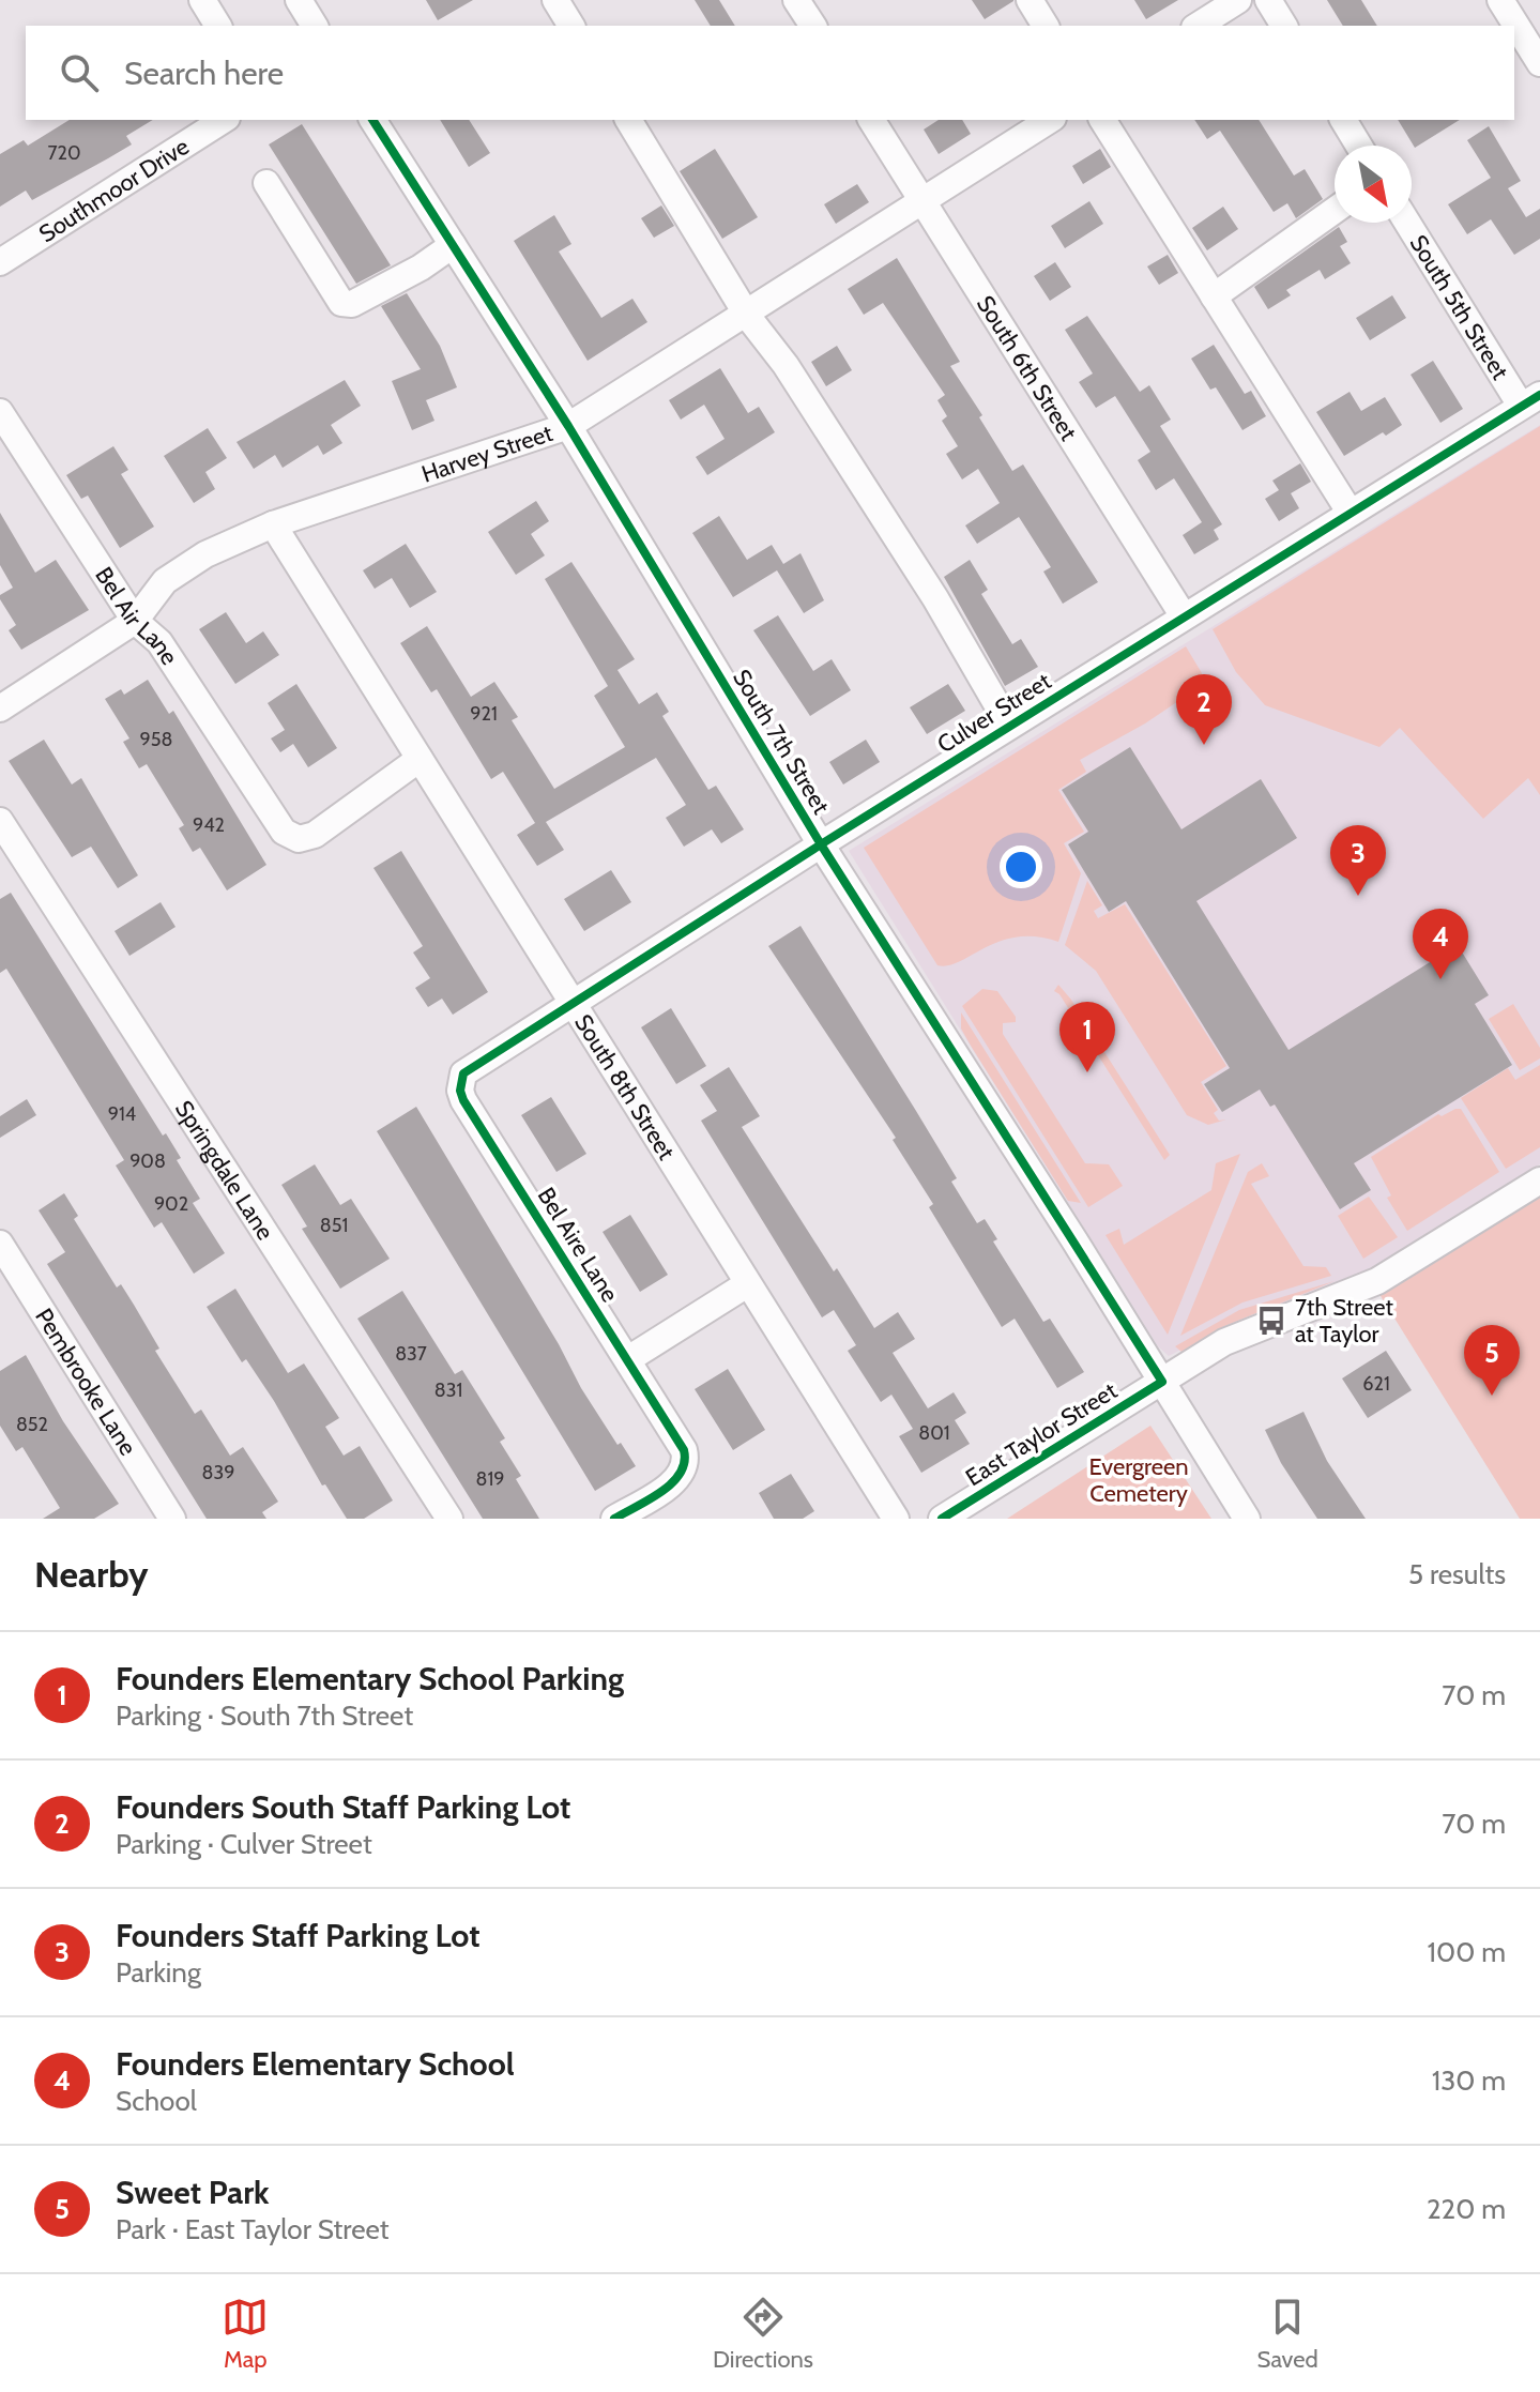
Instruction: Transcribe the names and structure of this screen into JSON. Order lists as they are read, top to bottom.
{
  "streets": {
    "street": [
      "Southmoor Drive",
      "South 5th Street",
      "South 6th Street",
      "Harvey Street",
      "Bel Air Lane",
      "Culver Street",
      "South 7th Street",
      "South 8th Street",
      "Springdale Lane",
      "Bel Aire Lane",
      "Pembrooke Lane",
      "East Taylor Street"
    ]
  },
  "crossings": [
    ["South 5th Street", "Culver Street"],
    ["South 6th Street", "Harvey Street"],
    ["South 6th Street", "Culver Street"],
    ["Harvey Street", "Bel Air Lane"],
    ["Harvey Street", "South 7th Street"],
    ["Harvey Street", "South 8th Street"],
    ["Bel Air Lane", "South 8th Street"],
    ["Culver Street", "South 7th Street"],
    ["Culver Street", "South 8th Street"],
    ["Culver Street", "Bel Aire Lane"],
    ["South 7th Street", "East Taylor Street"]
  ],
  "parks": ["Evergreen Cemetery"],
  "places": {
    "bus stop": ["7th Street at Taylor"]
  },
  "house_numbers": [
    "720",
    "921",
    "958",
    "942",
    "914",
    "908",
    "902",
    "851",
    "837",
    "621",
    "831",
    "852",
    "801",
    "839",
    "819"
  ],
  "north": "bottom right",
  "page": {
    "search": "Search here",
    "pins": [
      "2",
      "3",
      "4",
      "1",
      "5"
    ],
    "heading": ["Nearby", "5 results"],
    "list": [
      {
        "mark": "1",
        "name": "Founders Elementary School Parking",
        "note": "Parking · South 7th Street",
        "value": "70 m"
      },
      {
        "mark": "2",
        "name": "Founders South Staff Parking Lot",
        "note": "Parking · Culver Street",
        "value": "70 m"
      },
      {
        "mark": "3",
        "name": "Founders Staff Parking Lot",
        "note": "Parking",
        "value": "100 m"
      },
      {
        "mark": "4",
        "name": "Founders Elementary School",
        "note": "School",
        "value": "130 m"
      },
      {
        "mark": "5",
        "name": "Sweet Park",
        "note": "Park · East Taylor Street",
        "value": "220 m"
      }
    ],
    "nav": ["Map", "Directions", "Saved"]
  }
}
